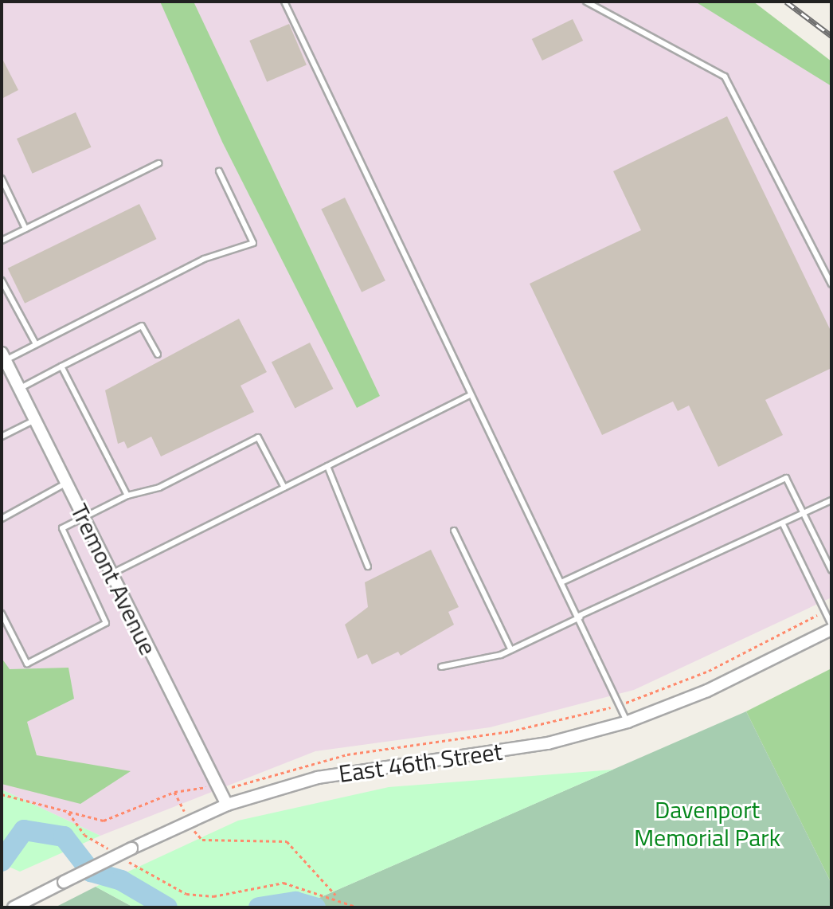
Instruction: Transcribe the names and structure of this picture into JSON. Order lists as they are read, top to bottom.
{
  "streets": {
    "street": ["Tremont Avenue", "East 46th Street"]
  },
  "crossings": [
    ["Tremont Avenue", "East 46th Street"]
  ],
  "parks": ["Davenport Memorial Park"]
}
